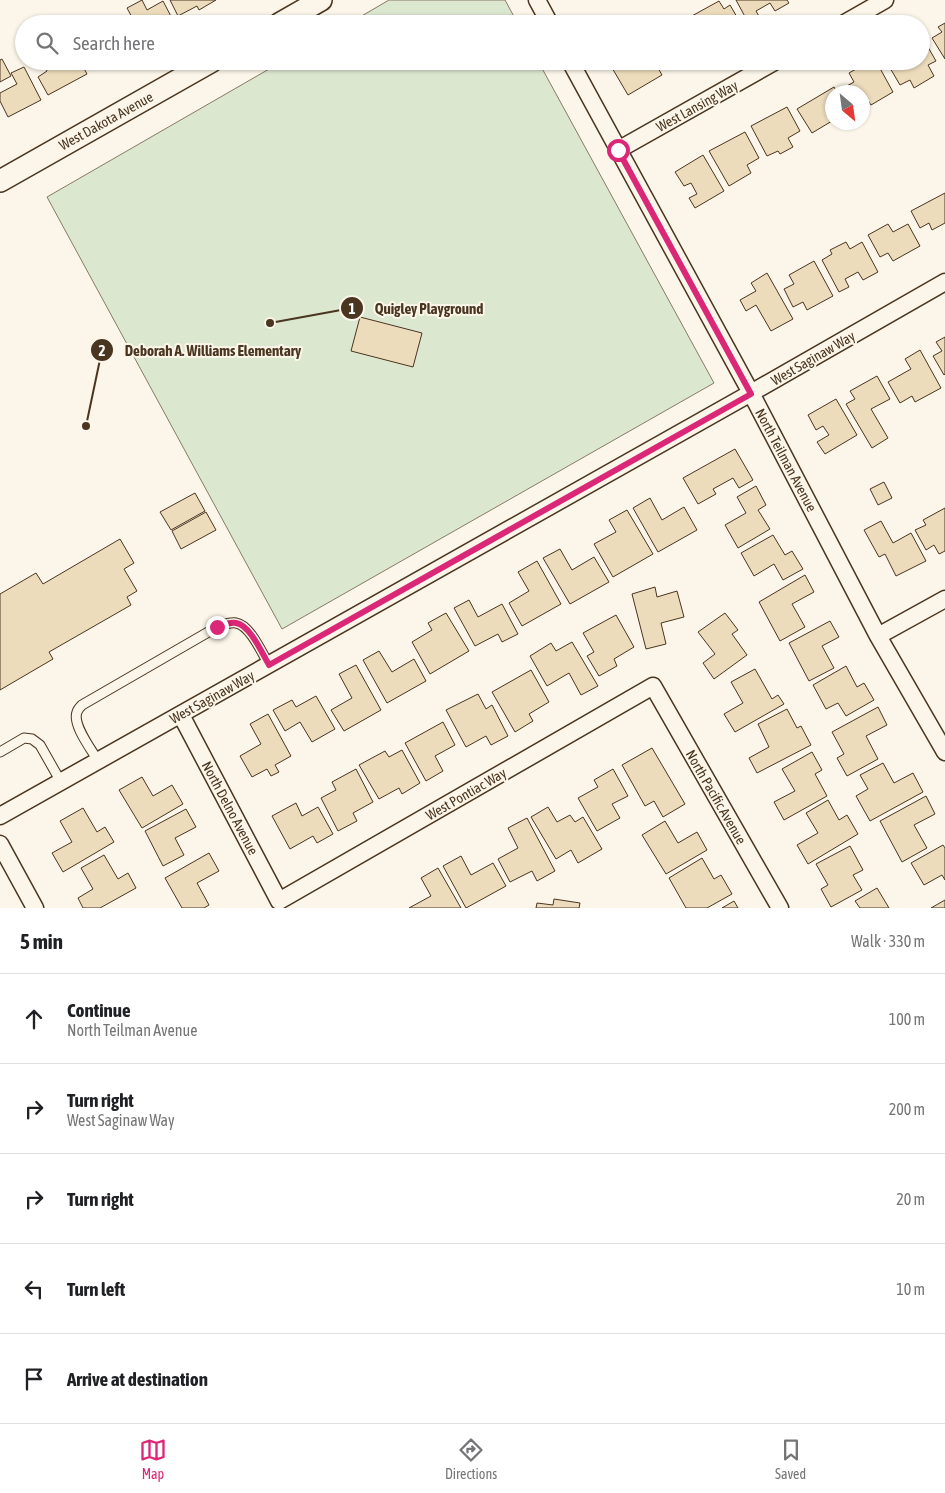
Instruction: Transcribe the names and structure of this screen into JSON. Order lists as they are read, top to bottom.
{
  "streets": {
    "street": [
      "West Lansing Way",
      "West Dakota Avenue",
      "West Saginaw Way",
      "North Teilman Avenue",
      "West Pontiac Way",
      "North Pacific Avenue",
      "North Delno Avenue"
    ]
  },
  "crossings": [
    ["West Lansing Way", "North Teilman Avenue"],
    ["West Saginaw Way", "North Teilman Avenue"],
    ["West Saginaw Way", "North Delno Avenue"],
    ["West Pontiac Way", "North Pacific Avenue"],
    ["West Pontiac Way", "North Delno Avenue"]
  ],
  "places": ["Quigley Playground", "Deborah A. Williams Elementary"],
  "north": "bottom right",
  "page": {
    "search": "Search here",
    "heading": ["5 min", "Walk · 330 m"],
    "list": [
      ["Continue", "North Teilman Avenue", "100 m"],
      ["Turn right", "West Saginaw Way", "200 m"],
      ["Turn right", "20 m"],
      ["Turn left", "10 m"],
      "Arrive at destination"
    ],
    "nav": ["Map", "Directions", "Saved"]
  }
}
